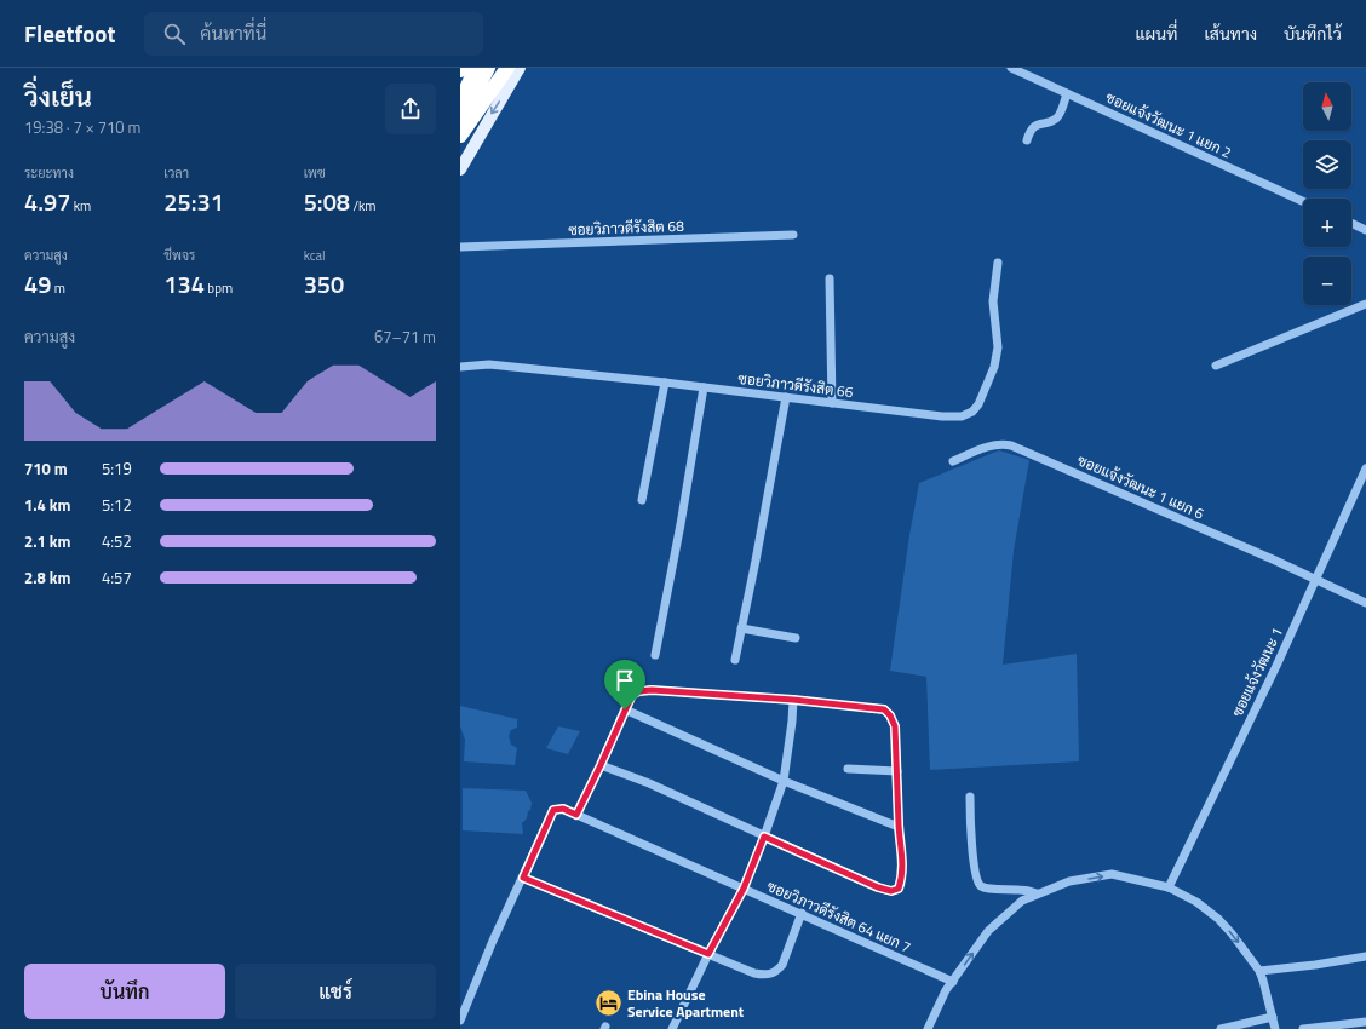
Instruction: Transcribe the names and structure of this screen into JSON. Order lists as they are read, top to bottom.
{
  "streets": {
    "street": [
      "ซอยแจ้งวัฒนะ 1 แยก 2",
      "ซอยวิภาวดีรังสิต 68",
      "ซอยวิภาวดีรังสิต 66",
      "ซอยแจ้งวัฒนะ 1 แยก 6",
      "ซอยแจ้งวัฒนะ 1",
      "ซอยวิภาวดีรังสิต 64 แยก 7"
    ]
  },
  "crossings": [
    ["ซอยแจ้งวัฒนะ 1 แยก 6", "ซอยแจ้งวัฒนะ 1"]
  ],
  "places": {
    "hotel": ["Ebina House Service Apartment"]
  },
  "north": "top",
  "page": {
    "header": "Fleetfoot",
    "search": "ค้นหาที่นี่",
    "nav": ["แผนที่", "เส้นทาง", "บันทึกไว้"],
    "heading": ["วิ่งเย็น", "19:38 · 7 × 710 m"],
    "map_buttons": ["+", "−"],
    "stats": [
      ["ระยะทาง", "4.97 km"],
      ["เวลา", "25:31"],
      ["เพซ", "5:08 /km"],
      ["ความสูง", "49 m"],
      ["ชีพจร", "134 bpm"],
      ["kcal", "350"]
    ],
    "chart": ["ความสูง", "67–71 m"],
    "list": [
      {
        "name": "710 m",
        "note": "5:19"
      },
      {
        "name": "1.4 km",
        "note": "5:12"
      },
      {
        "name": "2.1 km",
        "note": "4:52"
      },
      {
        "name": "2.8 km",
        "note": "4:57"
      }
    ],
    "buttons": ["บันทึก", "แชร์"]
  }
}
